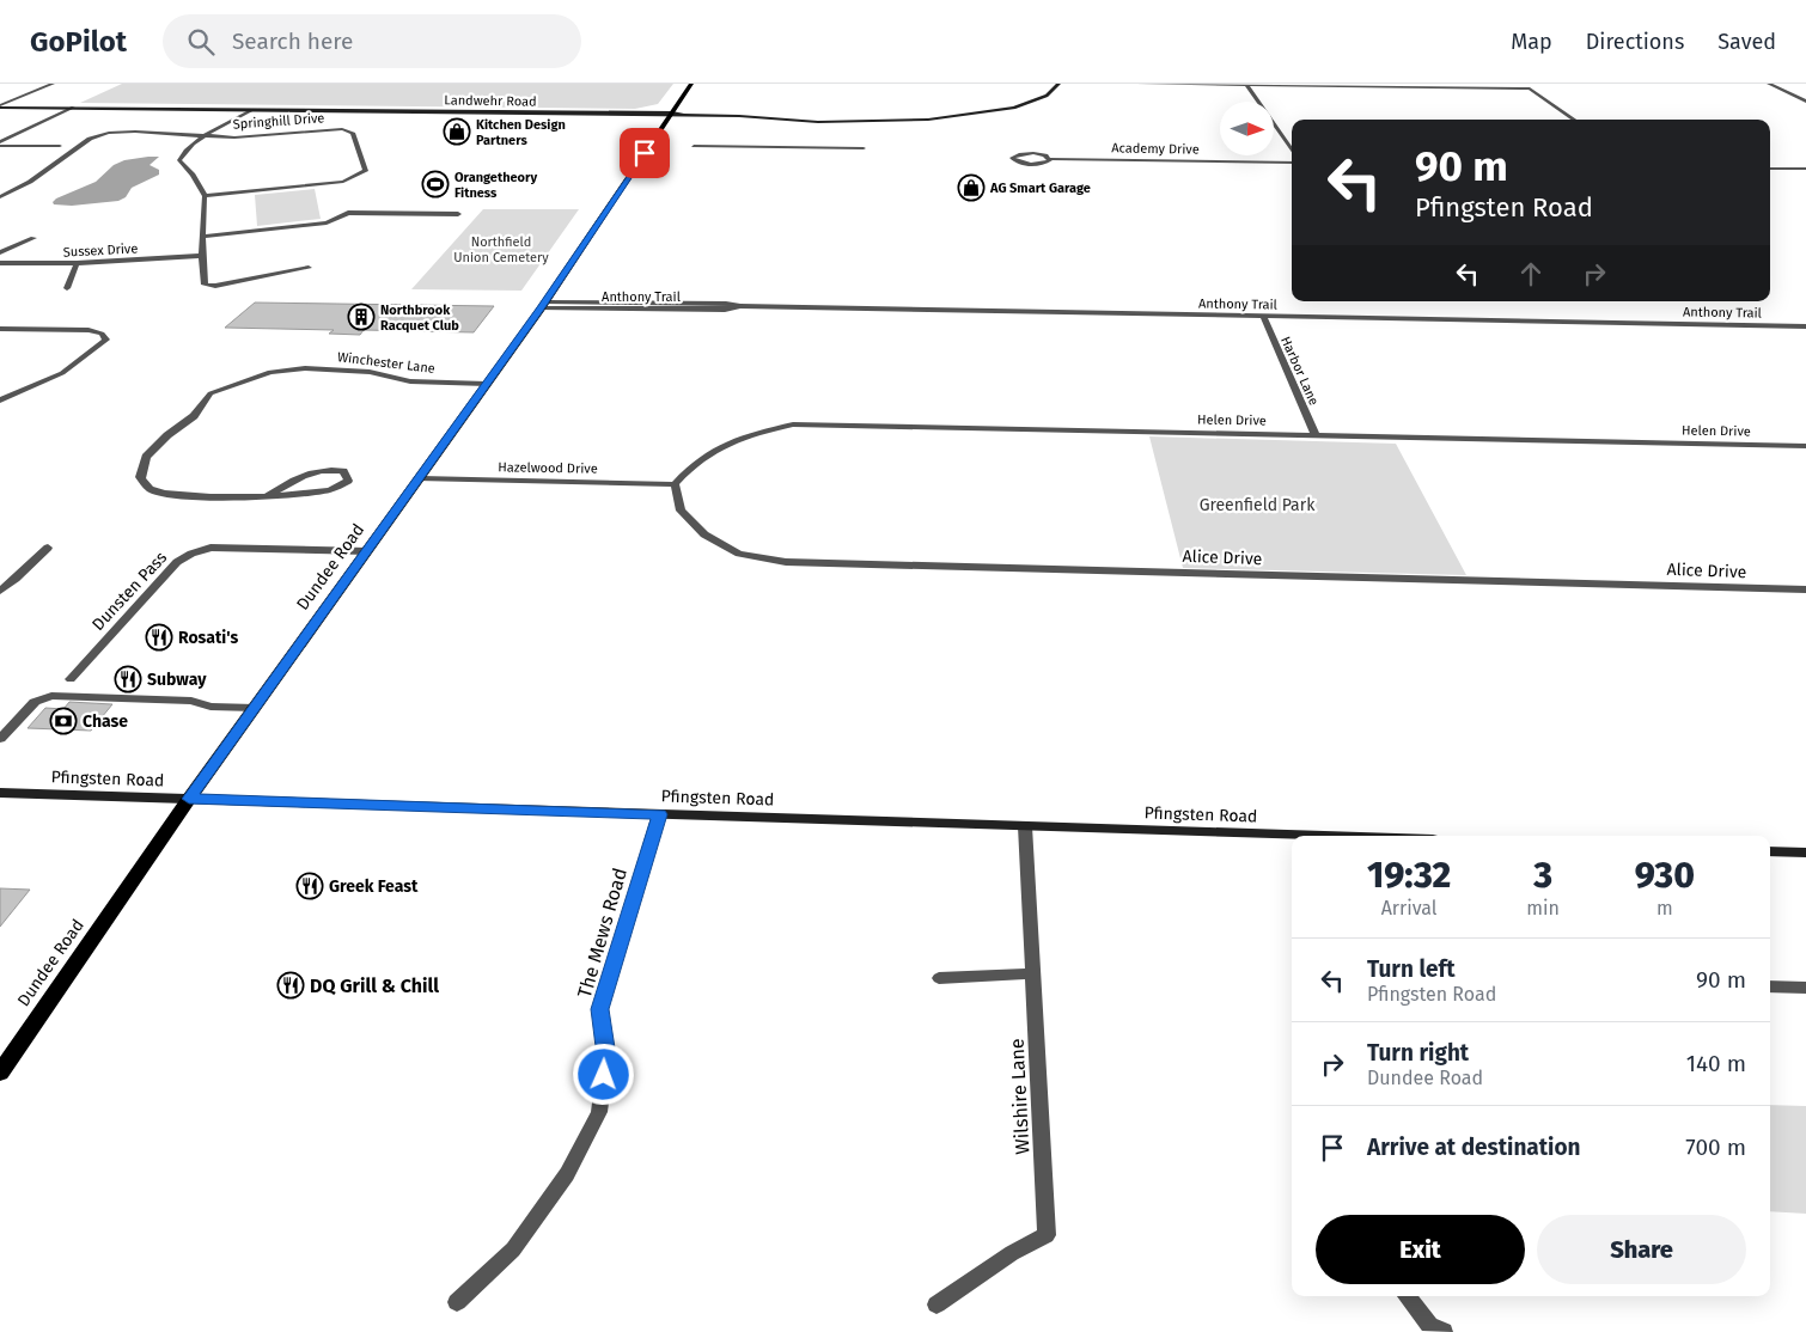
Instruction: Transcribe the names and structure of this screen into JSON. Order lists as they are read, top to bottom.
{
  "streets": {
    "main road": ["Landwehr Road", "Dundee Road", "Pfingsten Road"],
    "street": [
      "Springhill Drive",
      "Academy Drive",
      "Sussex Drive",
      "Anthony Trail",
      "Winchester Lane",
      "Harbor Lane",
      "Helen Drive",
      "Hazelwood Drive",
      "Alice Drive",
      "Dunsten Pass",
      "The Mews Road",
      "Wilshire Lane"
    ]
  },
  "crossings": [
    ["Landwehr Road", "Dundee Road"],
    ["Anthony Trail", "Harbor Lane"],
    ["Anthony Trail", "Dundee Road"],
    ["Winchester Lane", "Dundee Road"],
    ["Harbor Lane", "Helen Drive"],
    ["Helen Drive", "Hazelwood Drive"],
    ["Helen Drive", "Alice Drive"],
    ["Hazelwood Drive", "Alice Drive"],
    ["Hazelwood Drive", "Dundee Road"],
    ["Dundee Road", "Dunsten Pass"],
    ["Dundee Road", "Pfingsten Road"],
    ["Pfingsten Road", "The Mews Road"],
    ["Pfingsten Road", "Wilshire Lane"]
  ],
  "parks": ["Northfield Union Cemetery", "Greenfield Park"],
  "places": {
    "shop": ["Kitchen Design Partners", "AG Smart Garage"],
    "sports": ["Orangetheory Fitness"],
    "building": ["Northbrook Racquet Club"],
    "restaurant": [
      "Rosati's",
      "Subway",
      "Greek Feast",
      "DQ Grill & Chill"
    ],
    "bank": ["Chase"]
  },
  "north": "right",
  "page": {
    "header": "GoPilot",
    "search": "Search here",
    "nav": ["Map", "Directions", "Saved"],
    "turn": ["90 m", "Pfingsten Road"],
    "eta": [
      "19:32",
      "Arrival",
      "3",
      "min",
      "930",
      "m"
    ],
    "list": [
      {
        "name": "Turn left",
        "note": "Pfingsten Road",
        "value": "90 m"
      },
      {
        "name": "Turn right",
        "note": "Dundee Road",
        "value": "140 m"
      },
      {
        "name": "Arrive at destination",
        "value": "700 m"
      }
    ],
    "buttons": ["Exit", "Share"]
  }
}
